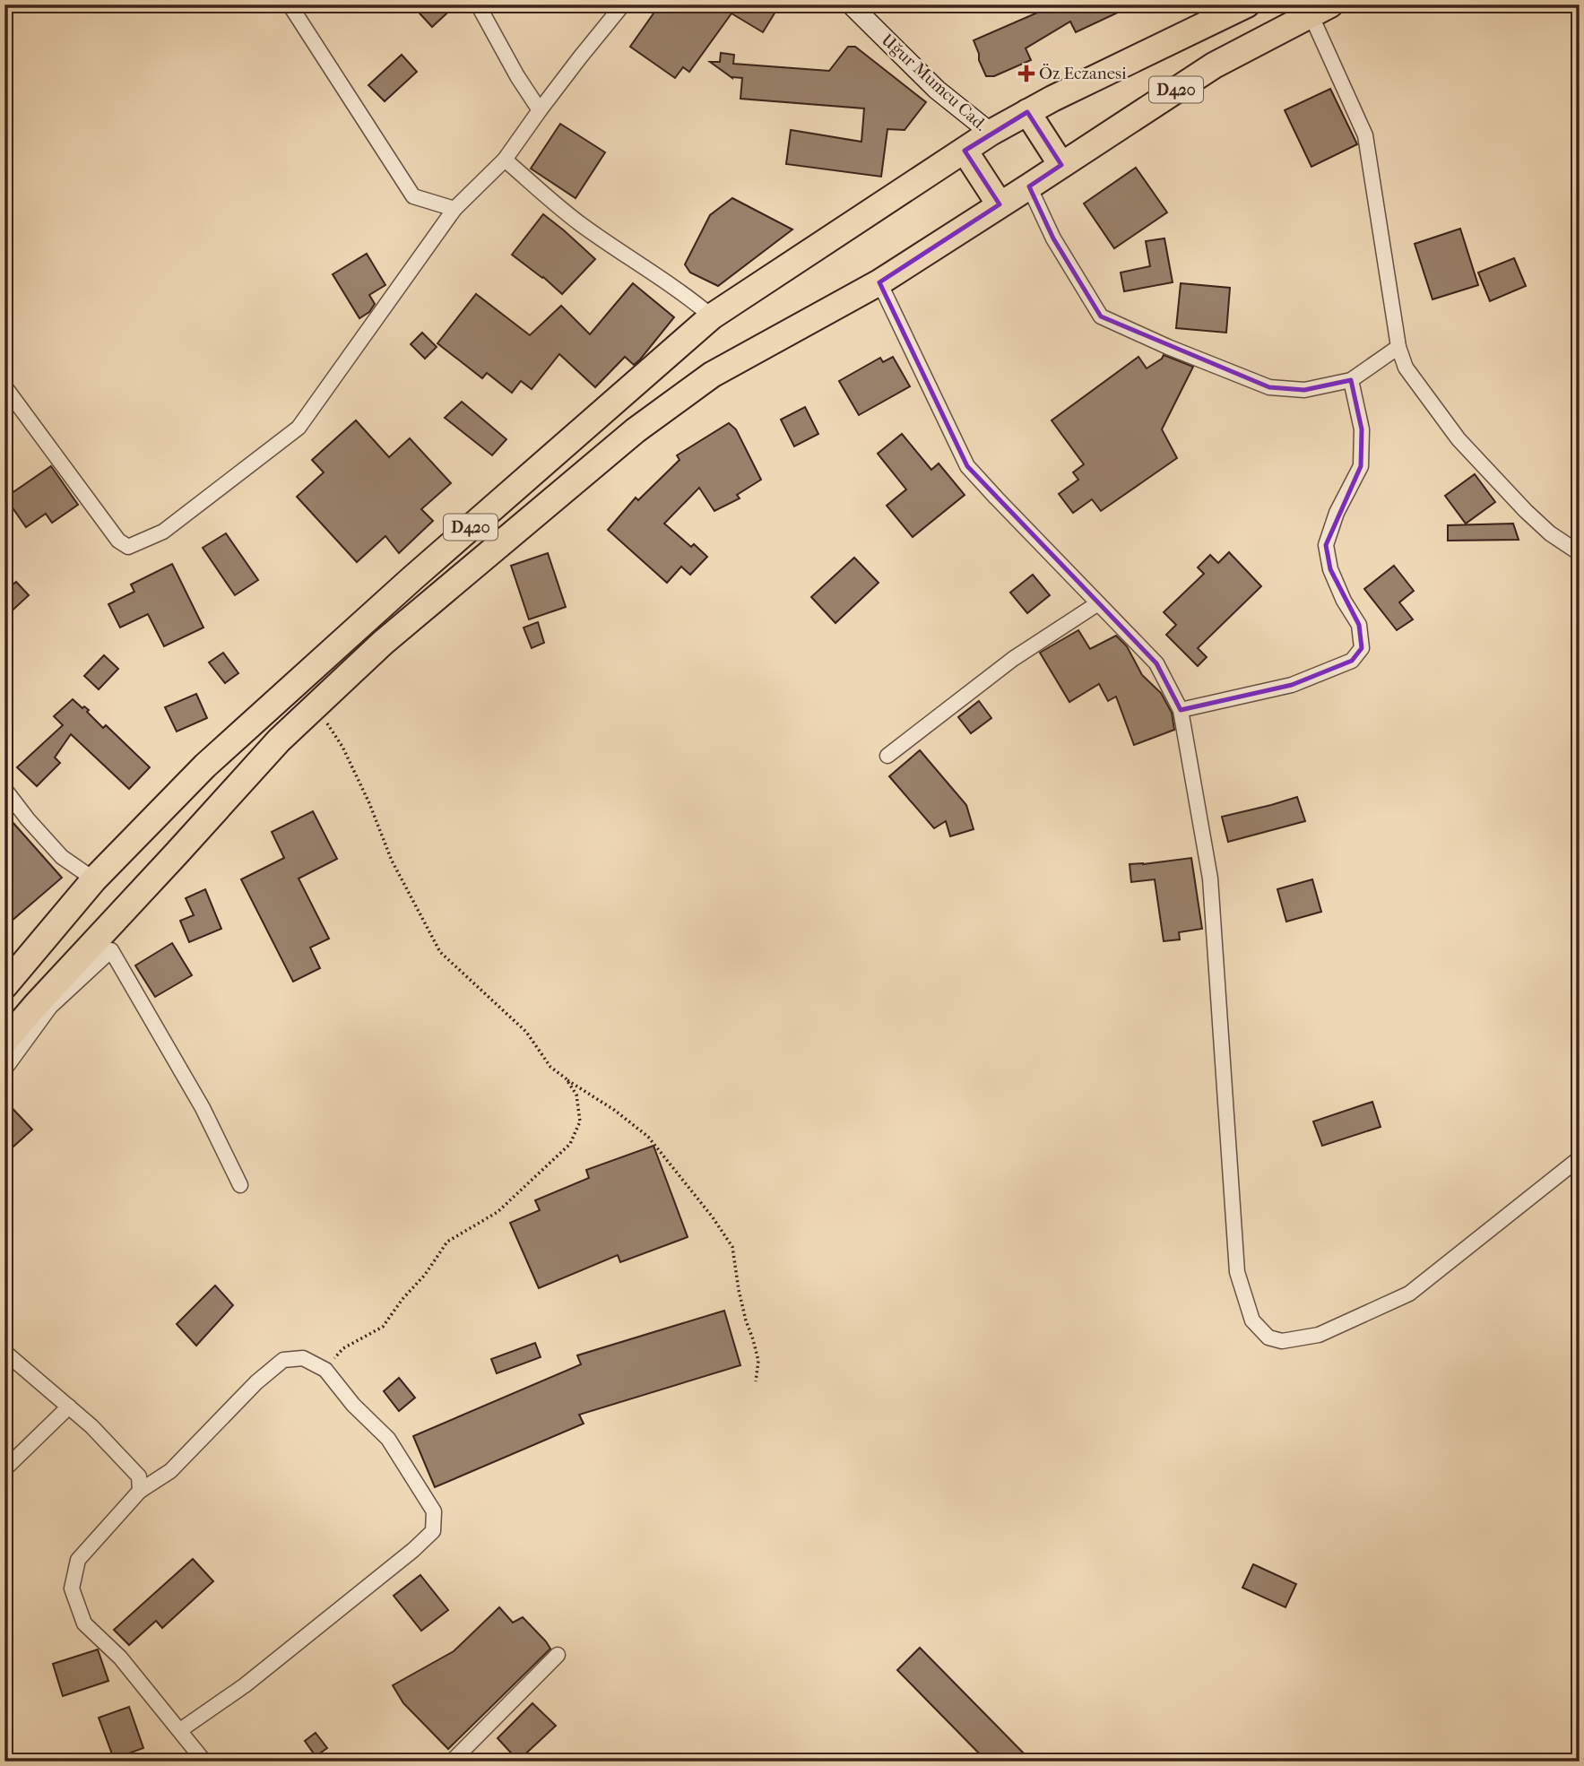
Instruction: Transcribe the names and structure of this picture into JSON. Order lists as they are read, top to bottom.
{
  "streets": {
    "highway": ["D420"],
    "street": ["Uğur Mumcu Cad."]
  },
  "crossings": [
    ["Uğur Mumcu Cad.", "D420"]
  ],
  "places": {
    "health": ["Öz Eczanesi"]
  }
}
